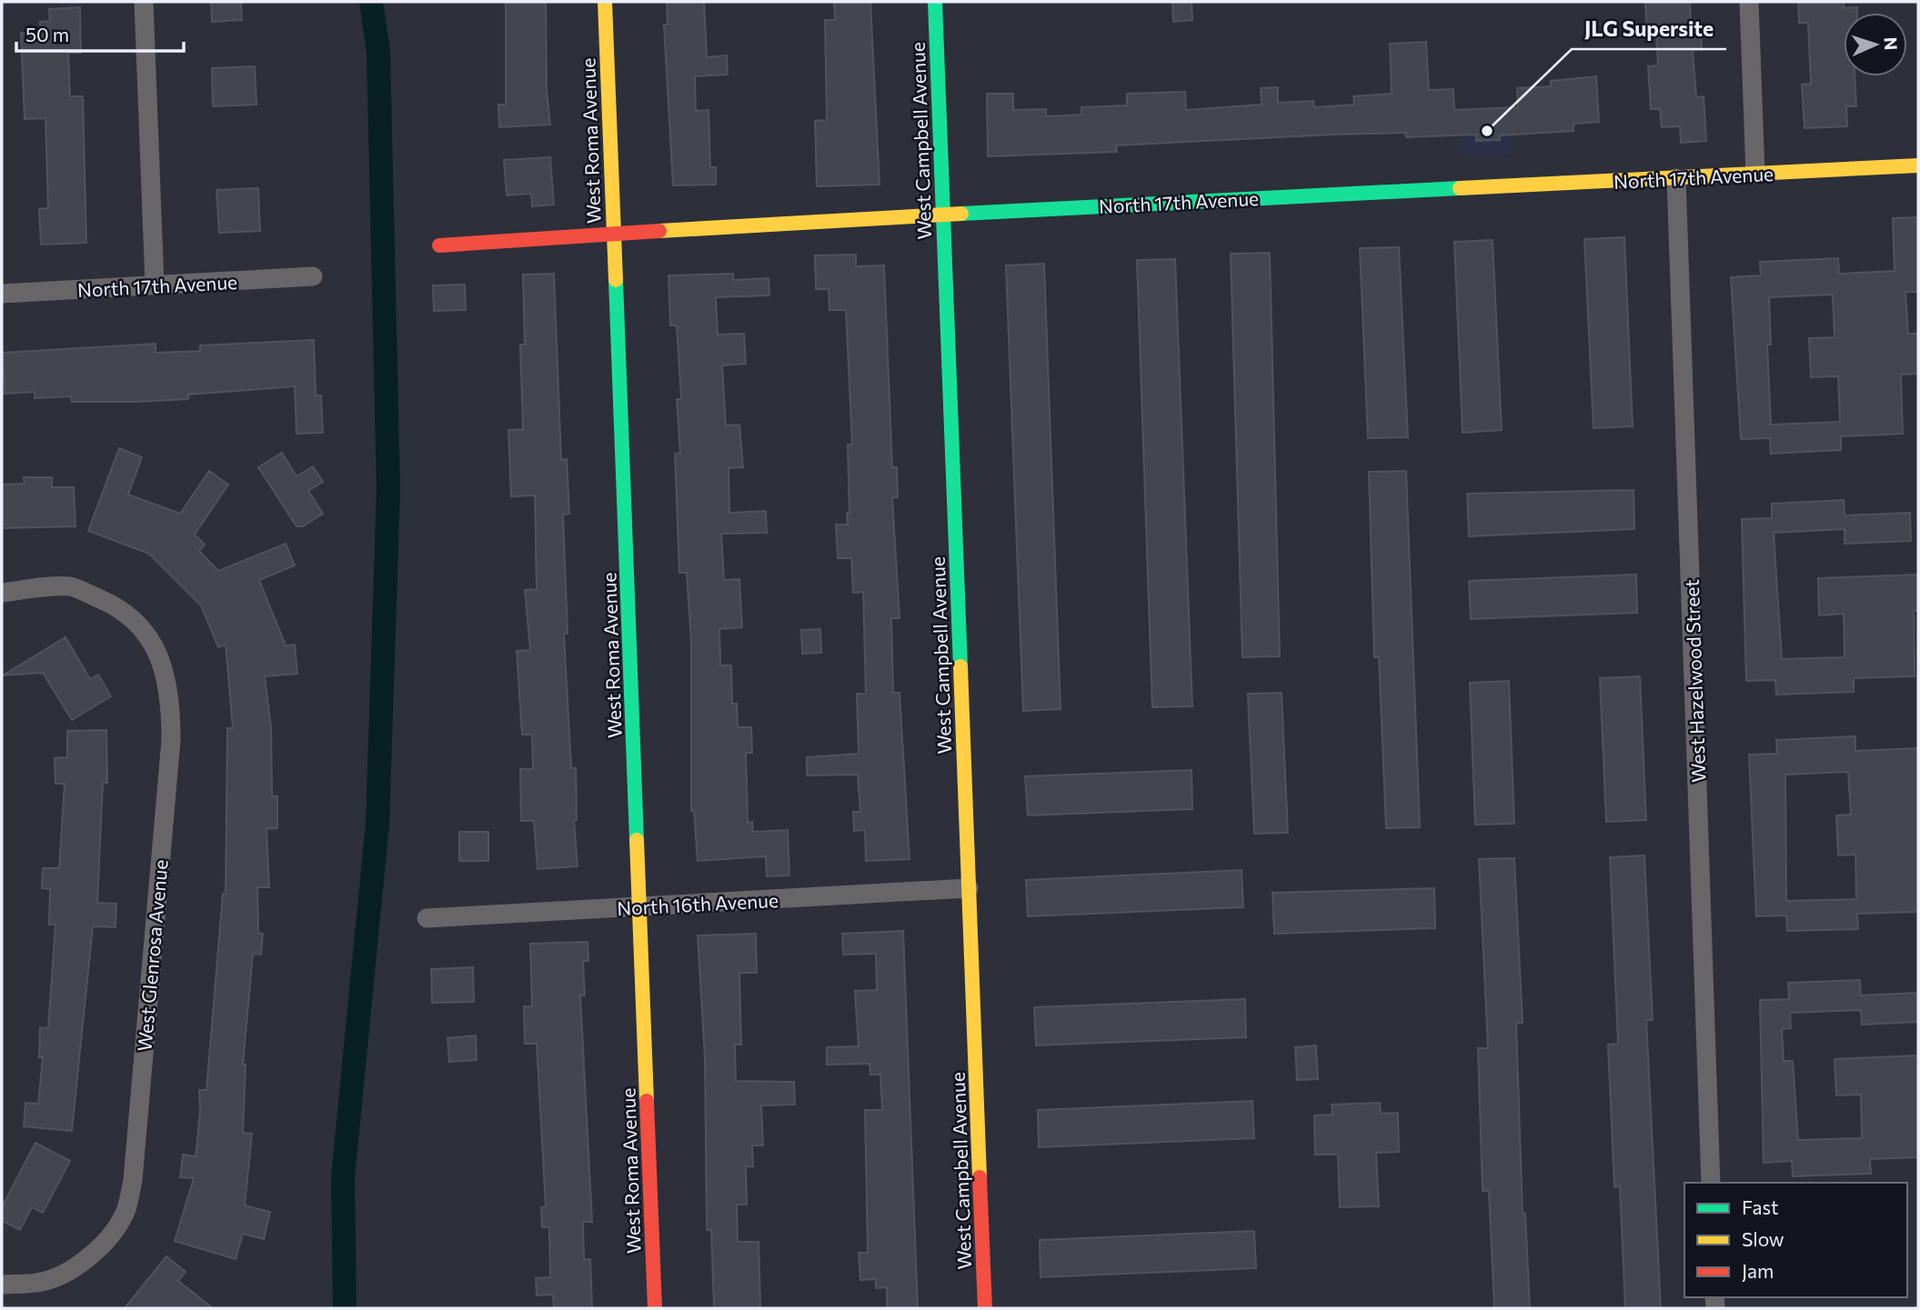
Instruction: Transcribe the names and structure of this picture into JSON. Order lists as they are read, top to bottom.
{
  "streets": {
    "street": [
      "West Roma Avenue",
      "West Campbell Avenue",
      "North 17th Avenue",
      "West Hazelwood Street",
      "North 16th Avenue",
      "West Glenrosa Avenue"
    ]
  },
  "crossings": [
    ["West Roma Avenue", "North 17th Avenue"],
    ["West Roma Avenue", "North 16th Avenue"],
    ["West Campbell Avenue", "North 17th Avenue"],
    ["West Campbell Avenue", "North 16th Avenue"],
    ["North 17th Avenue", "West Hazelwood Street"]
  ],
  "places": ["JLG Supersite"],
  "legend": ["Fast", "Slow", "Jam"],
  "scale_bar": "50 m",
  "north": "right"
}
